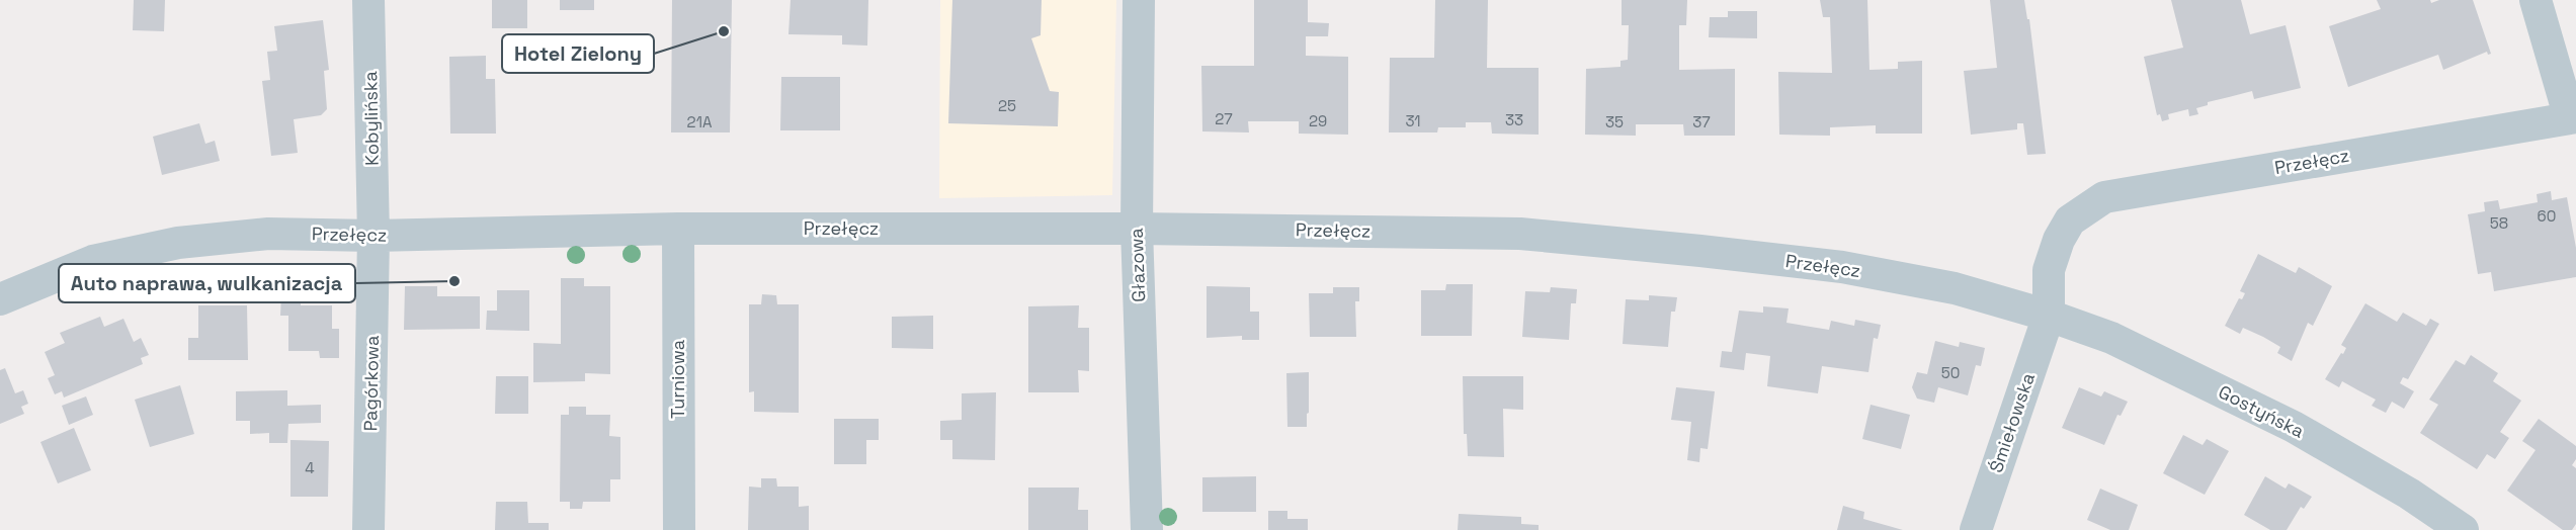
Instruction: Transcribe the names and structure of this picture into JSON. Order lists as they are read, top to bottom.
{
  "streets": {
    "street": [
      "Kobylińska",
      "Przełęcz",
      "Głazowa",
      "Turniowa",
      "Pagórkowa",
      "Gostyńska",
      "Śmiełowska"
    ]
  },
  "crossings": [
    ["Kobylińska", "Przełęcz"],
    ["Kobylińska", "Pagórkowa"],
    ["Przełęcz", "Głazowa"],
    ["Przełęcz", "Turniowa"],
    ["Przełęcz", "Pagórkowa"],
    ["Przełęcz", "Gostyńska"],
    ["Przełęcz", "Śmiełowska"],
    ["Gostyńska", "Śmiełowska"]
  ],
  "places": ["Hotel Zielony", "Auto naprawa, wulkanizacja"],
  "house_numbers": [
    "25",
    "27",
    "33",
    "29",
    "31",
    "21A",
    "35",
    "37",
    "60",
    "58",
    "50",
    "4"
  ]
}
